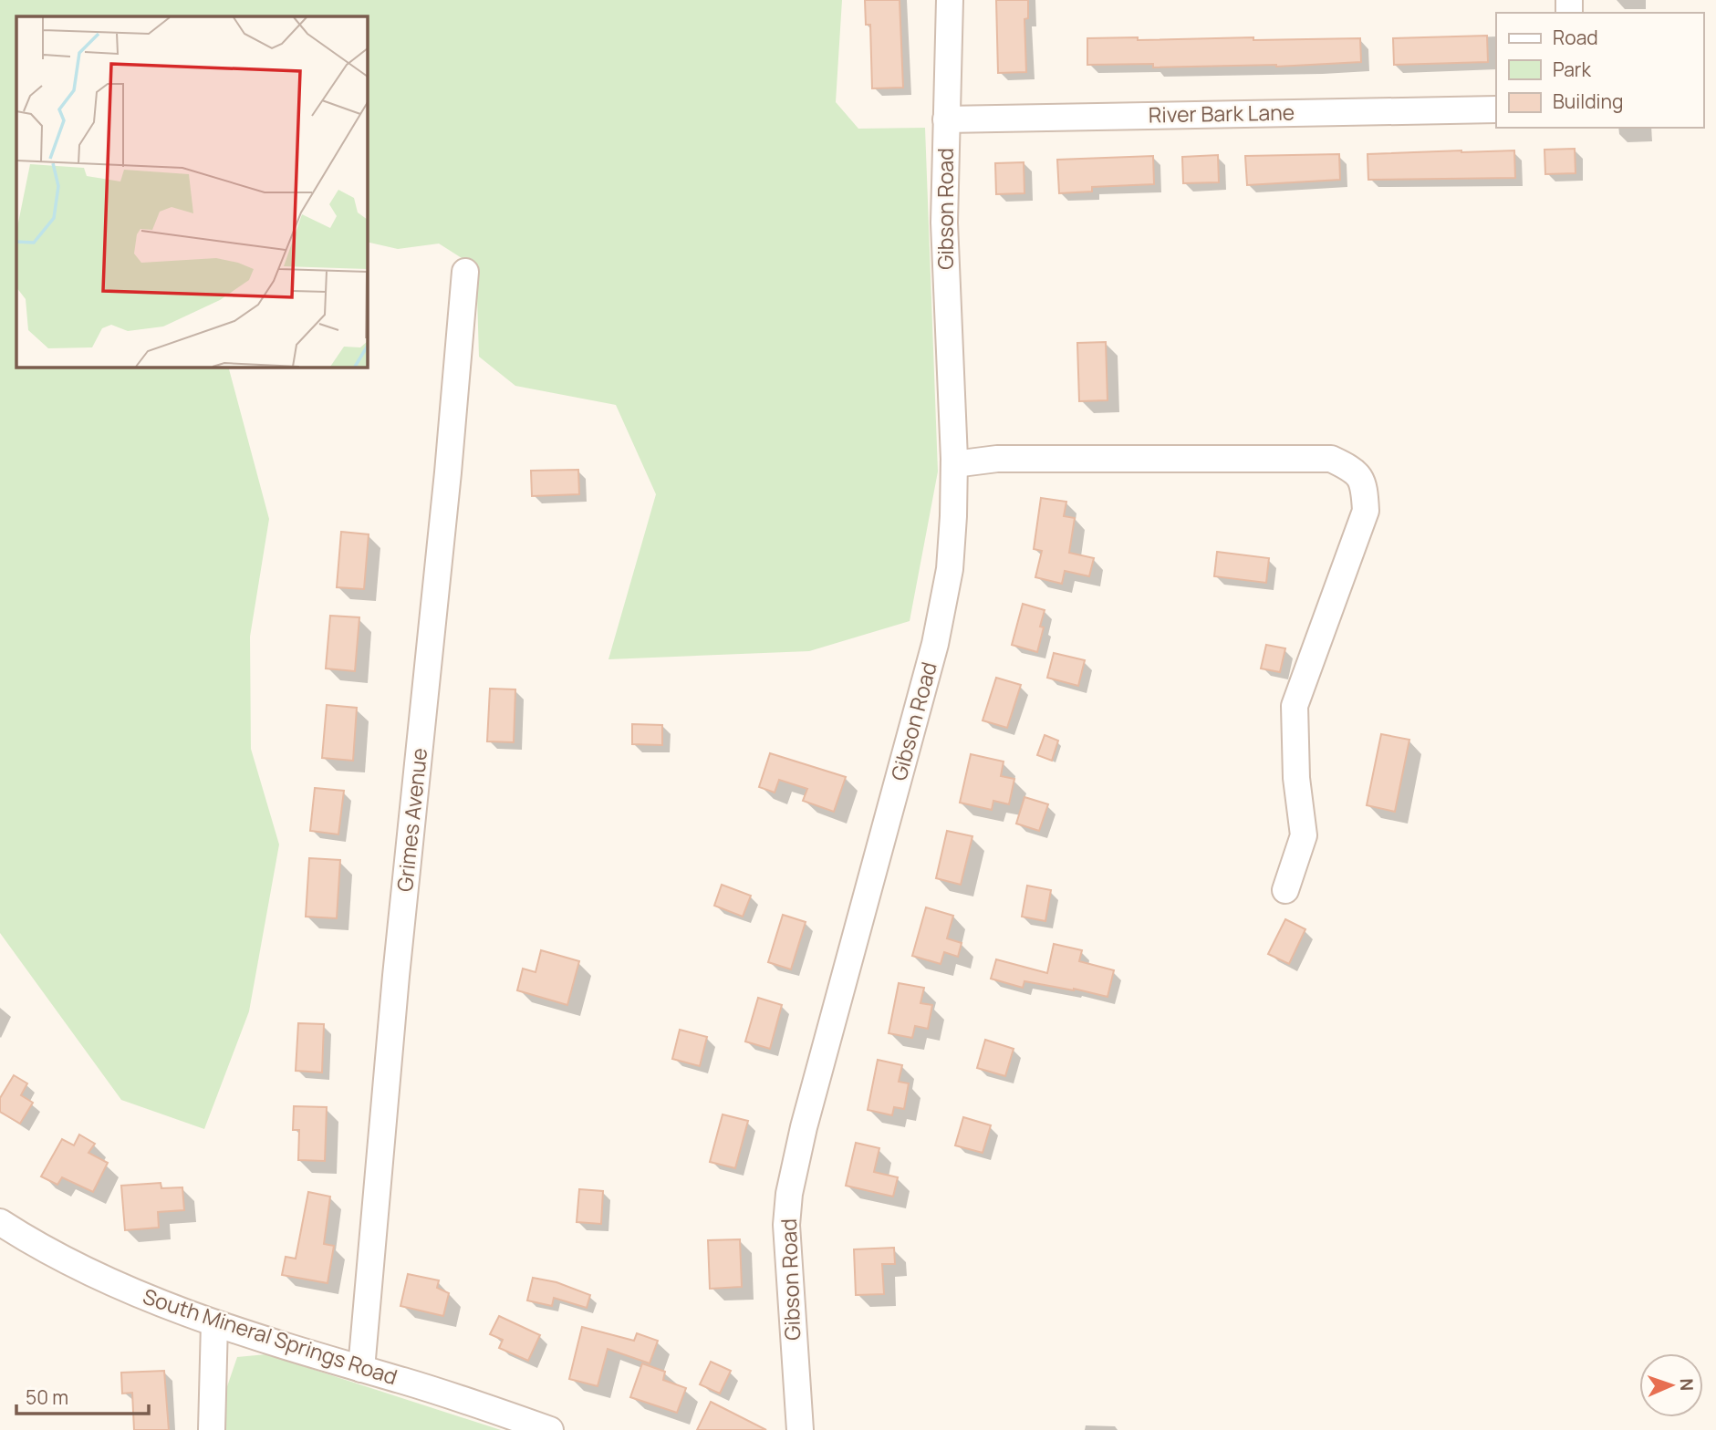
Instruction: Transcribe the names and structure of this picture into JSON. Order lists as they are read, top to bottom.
{
  "streets": {
    "street": [
      "River Bark Lane",
      "Gibson Road",
      "Grimes Avenue",
      "South Mineral Springs Road"
    ]
  },
  "crossings": [
    ["River Bark Lane", "Gibson Road"],
    ["Grimes Avenue", "South Mineral Springs Road"]
  ],
  "legend": ["Road", "Park", "Building"],
  "scale_bar": "50 m",
  "north": "right"
}
